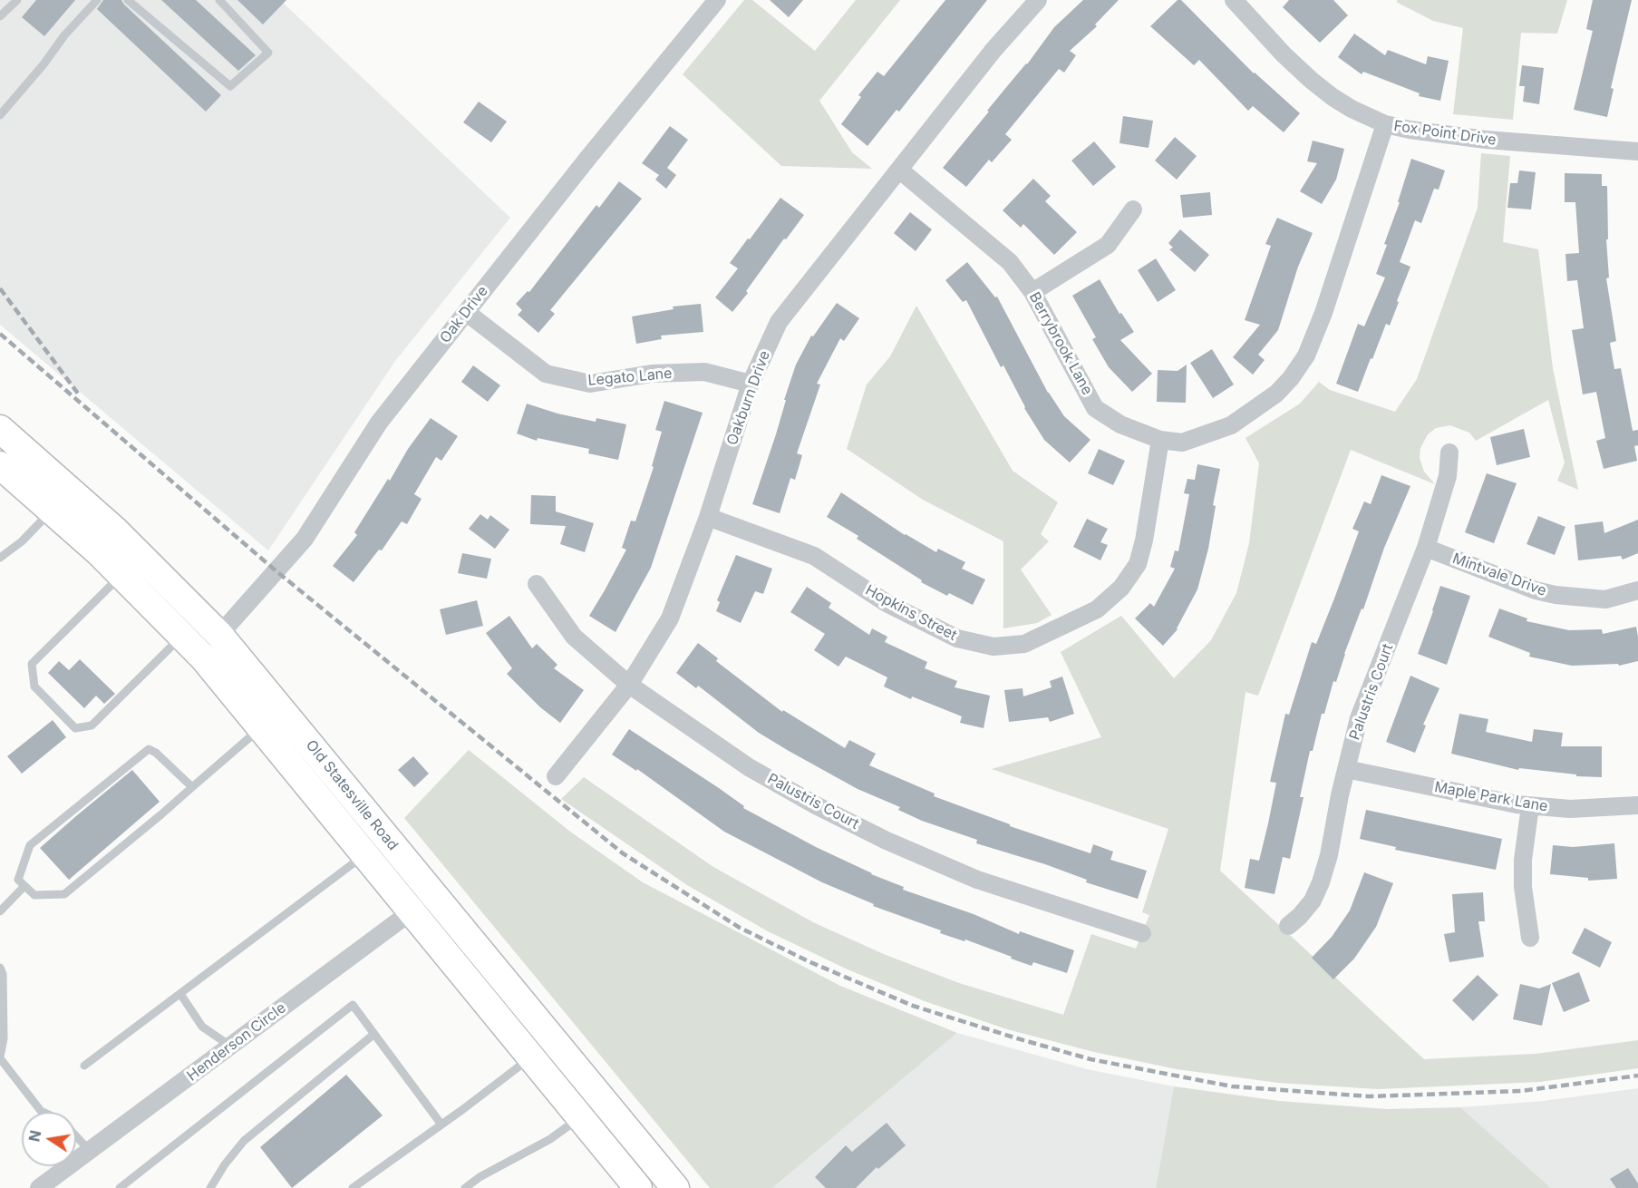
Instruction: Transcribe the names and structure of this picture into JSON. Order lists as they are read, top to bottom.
{
  "streets": {
    "main road": ["Old Statesville Road"],
    "street": [
      "Fox Point Drive",
      "Oak Drive",
      "Berrybrook Lane",
      "Legato Lane",
      "Oakburn Drive",
      "Mintvale Drive",
      "Hopkins Street",
      "Palustris Court",
      "Maple Park Lane",
      "Henderson Circle"
    ]
  },
  "crossings": [
    ["Fox Point Drive", "Berrybrook Lane"],
    ["Oak Drive", "Legato Lane"],
    ["Oak Drive", "Old Statesville Road"],
    ["Berrybrook Lane", "Oakburn Drive"],
    ["Berrybrook Lane", "Hopkins Street"],
    ["Legato Lane", "Oakburn Drive"],
    ["Oakburn Drive", "Hopkins Street"],
    ["Oakburn Drive", "Palustris Court"],
    ["Mintvale Drive", "Palustris Court"],
    ["Palustris Court", "Maple Park Lane"],
    ["Old Statesville Road", "Henderson Circle"]
  ],
  "north": "left"
}
